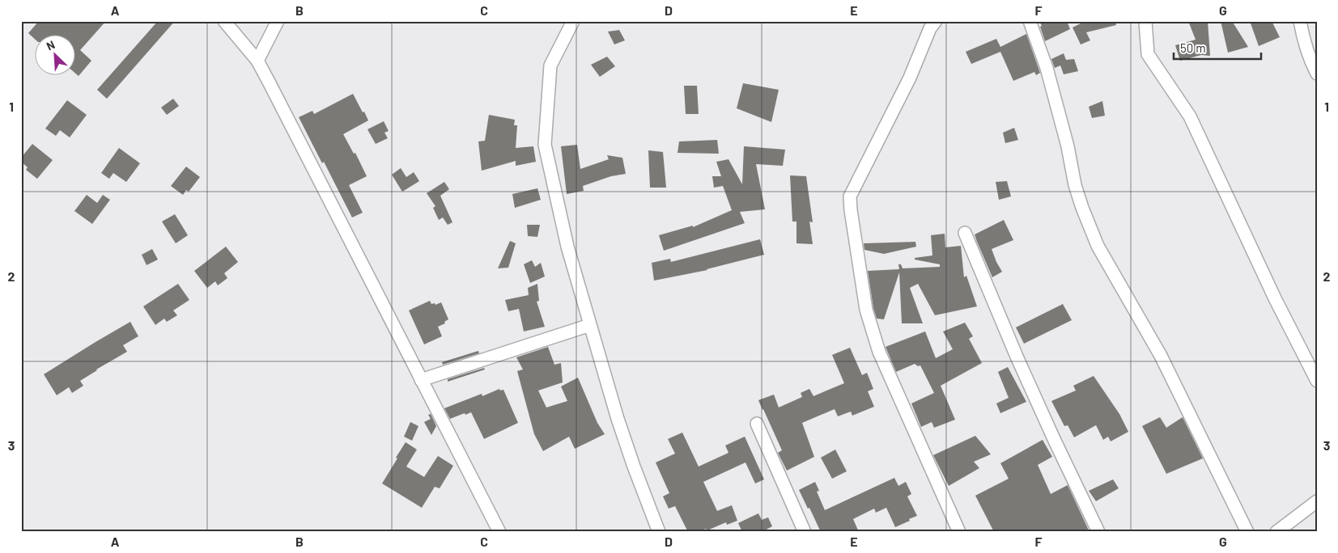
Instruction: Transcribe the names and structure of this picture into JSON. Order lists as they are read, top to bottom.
{
  "scale_bar": "50 m",
  "north": "top left",
  "grid": {
    "columns": [
      "A",
      "B",
      "C",
      "D",
      "E",
      "F",
      "G"
    ],
    "rows": ["1", "2", "3"]
  }
}
